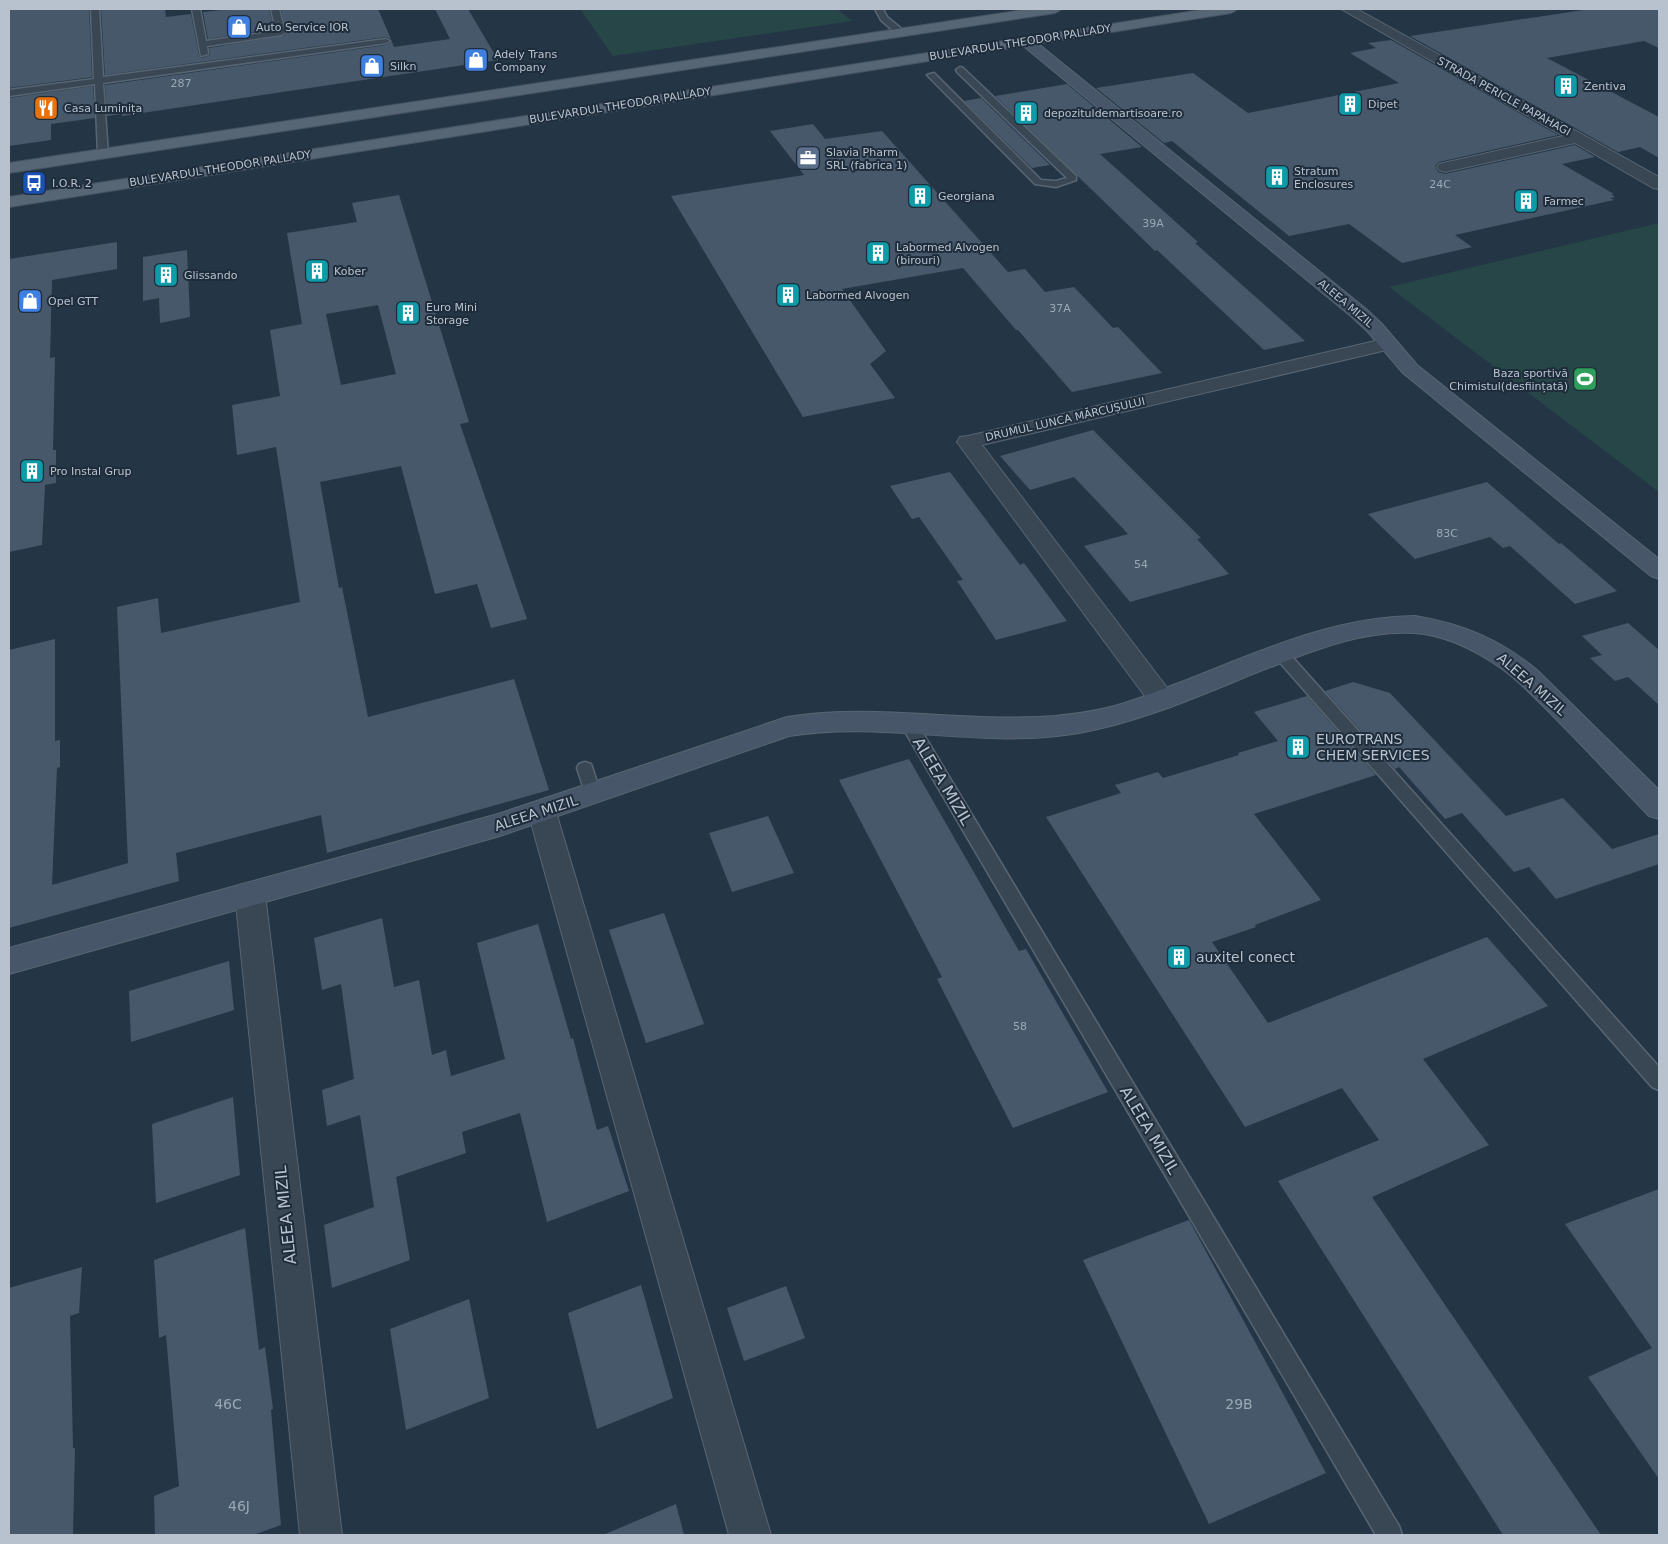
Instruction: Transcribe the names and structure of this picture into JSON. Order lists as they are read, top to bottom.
{
  "streets": {
    "main road": ["BULEVARDUL THEODOR PALLADY"],
    "street": ["STRADA PERICLE PAPAHAGI", "ALEEA MIZIL", "DRUMUL LUNCA MĂRCUȘULUI"]
  },
  "crossings": [
    ["BULEVARDUL THEODOR PALLADY", "ALEEA MIZIL"],
    ["ALEEA MIZIL", "DRUMUL LUNCA MĂRCUȘULUI"]
  ],
  "places": {
    "shop": [
      "Auto Service IOR",
      "Adely Trans Company",
      "Silkn",
      "Opel GTT"
    ],
    "building": [
      "Zentiva",
      "Dipet",
      "depozituldemartisoare.ro",
      "Stratum Enclosures",
      "Georgiana",
      "Farmec",
      "Labormed Alvogen (birouri)",
      "Kober",
      "Glissando",
      "Labormed Alvogen",
      "Euro Mini Storage",
      "Pro Instal Grup",
      "EUROTRANS CHEM SERVICES",
      "auxitel conect"
    ],
    "restaurant": ["Casa Luminița"],
    "office": ["Slavia Pharm SRL (fabrica 1)"],
    "bus stop": ["I.O.R. 2"],
    "sports": ["Baza sportivă Chimistul(desființată)"]
  },
  "house_numbers": [
    "287",
    "24C",
    "39A",
    "37A",
    "83C",
    "54",
    "58",
    "46C",
    "29B",
    "46J"
  ]
}
